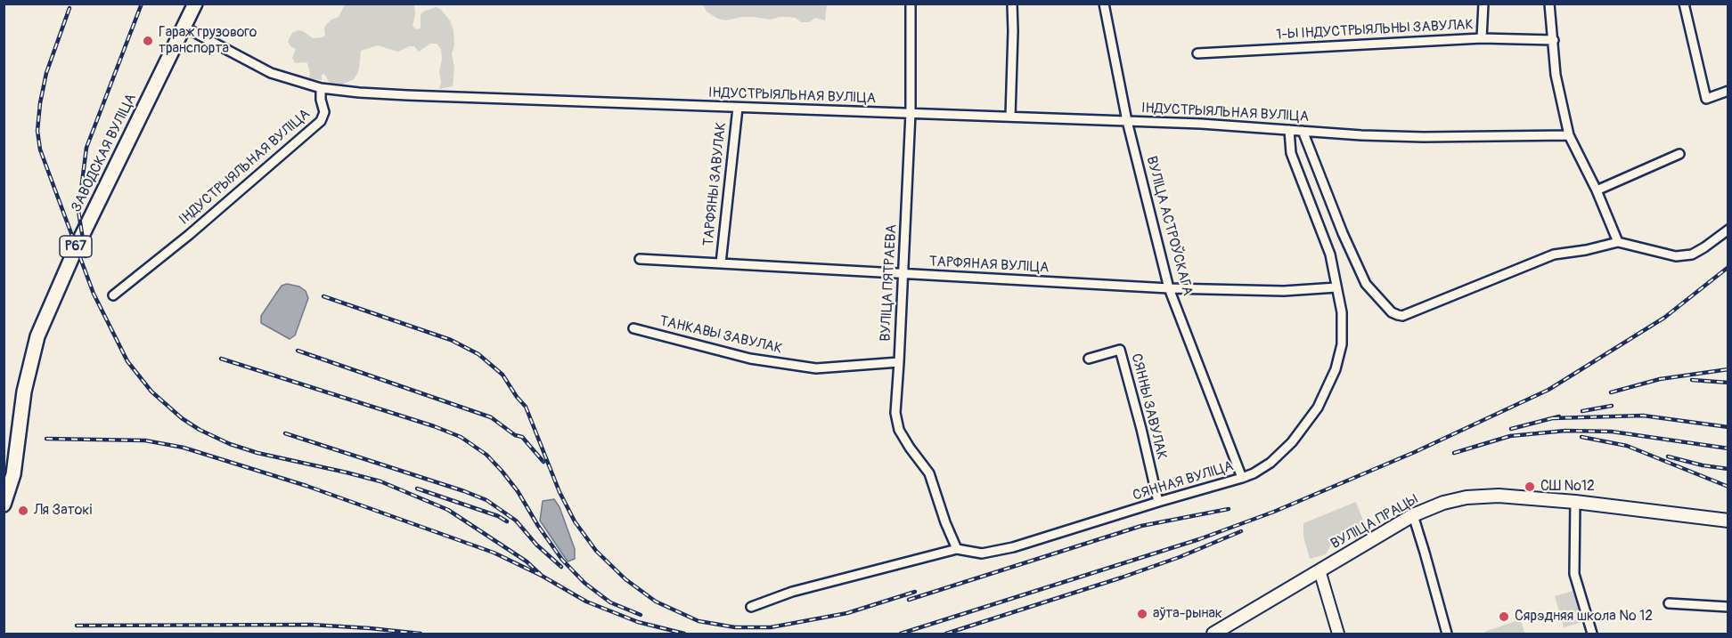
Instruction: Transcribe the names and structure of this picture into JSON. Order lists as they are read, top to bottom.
{
  "streets": {
    "main road": ["ЗАВОДСКАЯ ВУЛІЦА", "Р67", "ВУЛІЦА ПРАЦЫ"],
    "street": [
      "1-Ы ІНДУСТРЫЯЛЬНЫ ЗАВУЛАК",
      "ІНДУСТРЫЯЛЬНАЯ ВУЛІЦА",
      "ТАРФЯНЫ ЗАВУЛАК",
      "ВУЛІЦА АСТРОЎСКАГА",
      "ТАРФЯНАЯ ВУЛІЦА",
      "ВУЛІЦА ПЯТРАЕВА",
      "ТАНКАВЫ ЗАВУЛАК",
      "СЯННЫ ЗАВУЛАК",
      "СЯННАЯ ВУЛІЦА"
    ]
  },
  "crossings": [
    ["ІНДУСТРЫЯЛЬНАЯ ВУЛІЦА", "ТАРФЯНЫ ЗАВУЛАК"],
    ["ІНДУСТРЫЯЛЬНАЯ ВУЛІЦА", "ВУЛІЦА АСТРОЎСКАГА"],
    ["ІНДУСТРЫЯЛЬНАЯ ВУЛІЦА", "ВУЛІЦА ПЯТРАЕВА"],
    ["ІНДУСТРЫЯЛЬНАЯ ВУЛІЦА", "СЯННАЯ ВУЛІЦА"],
    ["ТАРФЯНЫ ЗАВУЛАК", "ТАРФЯНАЯ ВУЛІЦА"],
    ["ВУЛІЦА АСТРОЎСКАГА", "ТАРФЯНАЯ ВУЛІЦА"],
    ["ВУЛІЦА АСТРОЎСКАГА", "СЯННАЯ ВУЛІЦА"],
    ["ТАРФЯНАЯ ВУЛІЦА", "ВУЛІЦА ПЯТРАЕВА"],
    ["ТАРФЯНАЯ ВУЛІЦА", "СЯННАЯ ВУЛІЦА"],
    ["ВУЛІЦА ПЯТРАЕВА", "ТАНКАВЫ ЗАВУЛАК"],
    ["ВУЛІЦА ПЯТРАЕВА", "СЯННАЯ ВУЛІЦА"],
    ["СЯННЫ ЗАВУЛАК", "СЯННАЯ ВУЛІЦА"]
  ],
  "places": [
    "Гараж грузового транспорта",
    "СШ №12",
    "Ля Затокі",
    "аўта-рынак",
    "Сярэдняя школа № 12"
  ]
}
